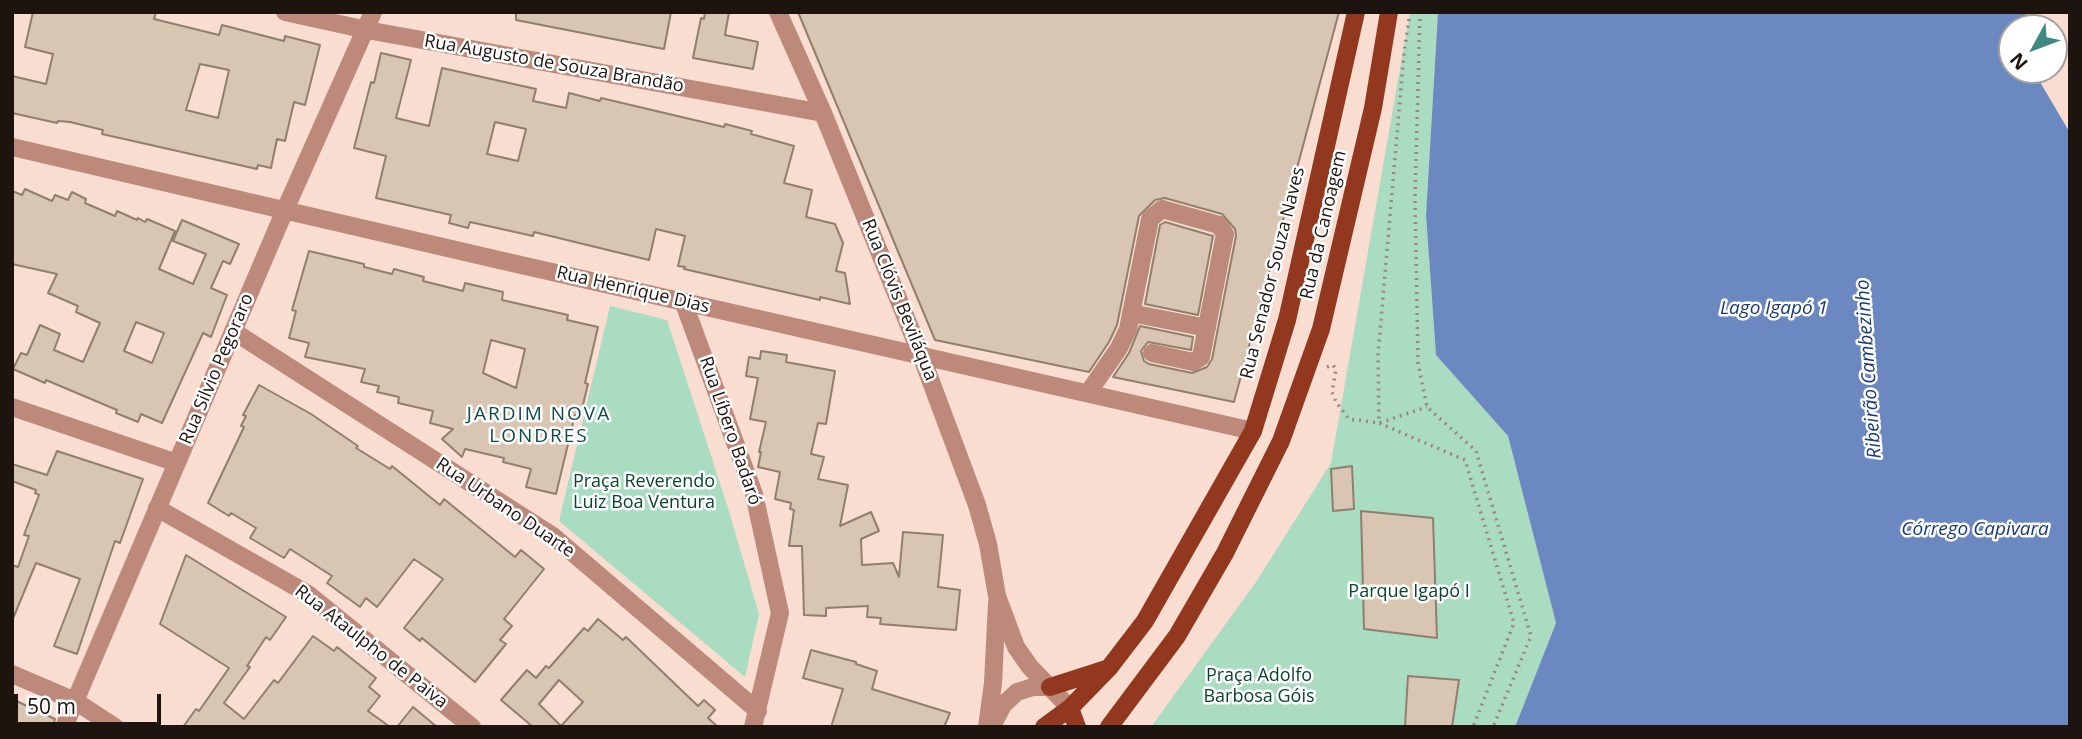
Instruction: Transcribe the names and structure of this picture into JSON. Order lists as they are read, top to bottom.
{
  "streets": {
    "main road": ["Rua da Canoagem", "Rua Senador Souza Naves"],
    "street": [
      "Rua Augusto de Souza Brandão",
      "Rua Henrique Dias",
      "Rua Clóvis Beviláqua",
      "Rua Silvio Pegoraro",
      "Rua Líbero Badaró",
      "Rua Urbano Duarte",
      "Rua Ataulpho de Paiva"
    ]
  },
  "crossings": [
    ["Rua Augusto de Souza Brandão", "Rua Clóvis Beviláqua"],
    ["Rua Augusto de Souza Brandão", "Rua Silvio Pegoraro"],
    ["Rua Senador Souza Naves", "Rua Henrique Dias"],
    ["Rua Senador Souza Naves", "Rua Clóvis Beviláqua"],
    ["Rua Henrique Dias", "Rua Clóvis Beviláqua"],
    ["Rua Henrique Dias", "Rua Silvio Pegoraro"],
    ["Rua Henrique Dias", "Rua Líbero Badaró"],
    ["Rua Silvio Pegoraro", "Rua Urbano Duarte"],
    ["Rua Silvio Pegoraro", "Rua Ataulpho de Paiva"],
    ["Rua Líbero Badaró", "Rua Urbano Duarte"]
  ],
  "districts": ["JARDIM NOVA LONDRES"],
  "water": ["Lago Igapó 1", "Ribeirão Cambezinho", "Córrego Capivara"],
  "parks": ["Praça Reverendo Luiz Boa Ventura", "Parque Igapó I", "Praça Adolfo Barbosa Góis"],
  "scale_bar": "50 m",
  "north": "bottom left"
}
